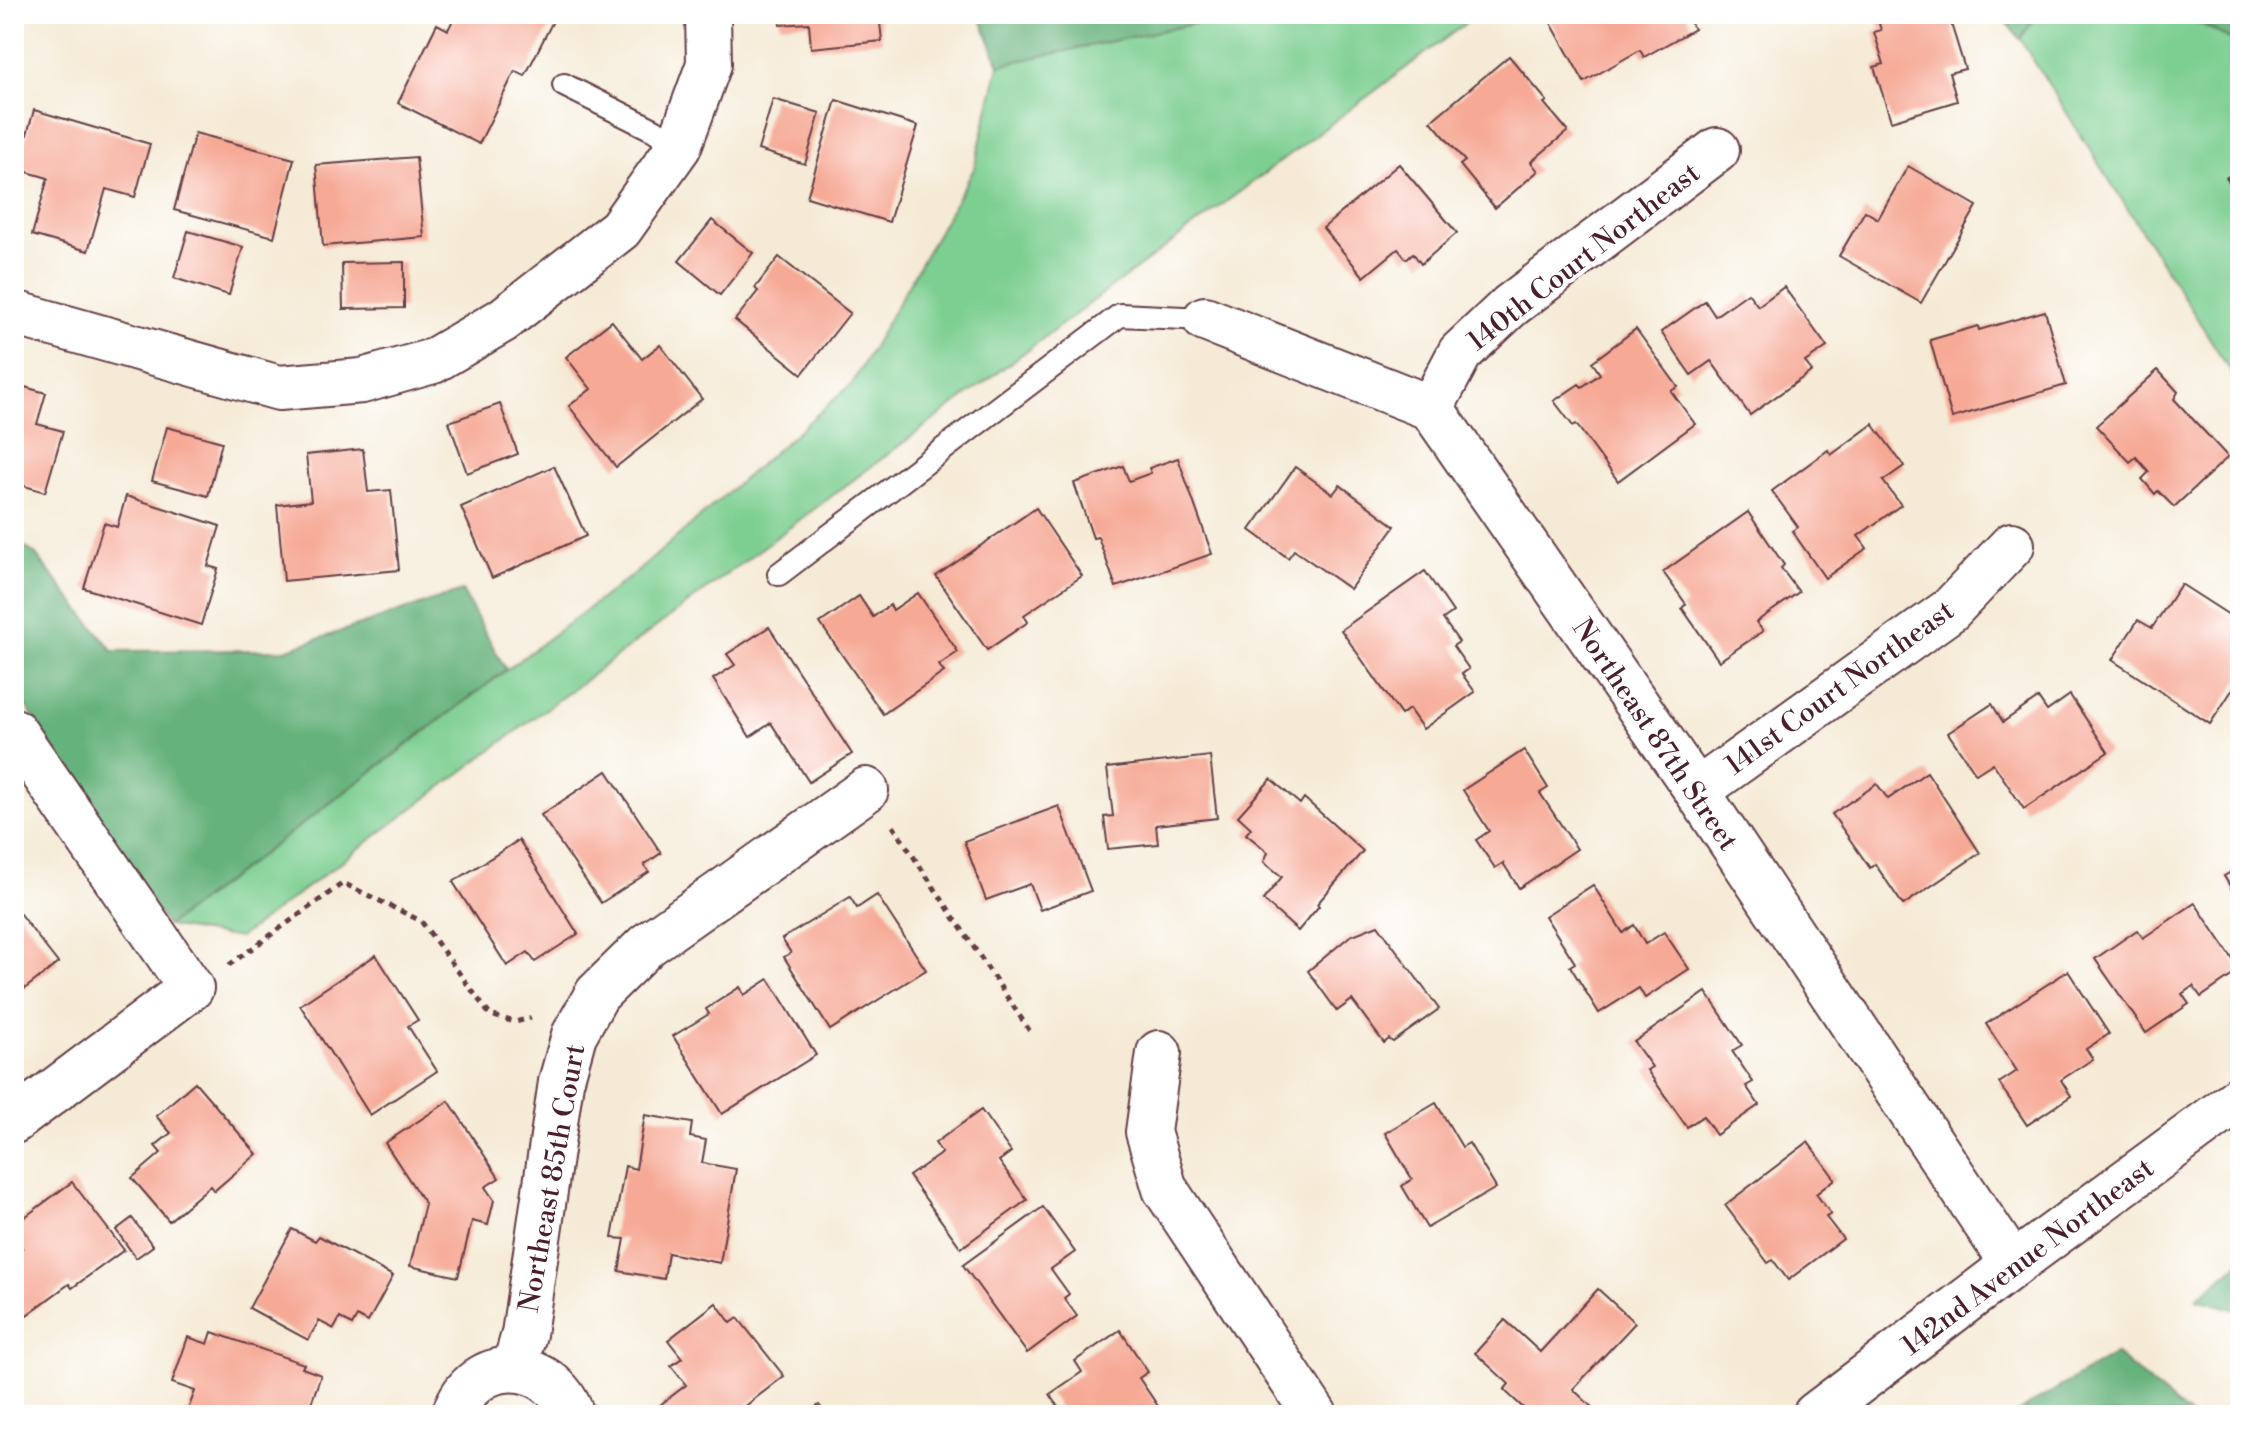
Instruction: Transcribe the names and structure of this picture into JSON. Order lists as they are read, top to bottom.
{
  "streets": {
    "street": [
      "140th Court Northeast",
      "141st Court Northeast",
      "Northeast 87th Street",
      "Northeast 85th Court",
      "142nd Avenue Northeast"
    ]
  },
  "crossings": [
    ["140th Court Northeast", "Northeast 87th Street"],
    ["141st Court Northeast", "Northeast 87th Street"],
    ["Northeast 87th Street", "142nd Avenue Northeast"]
  ]
}
